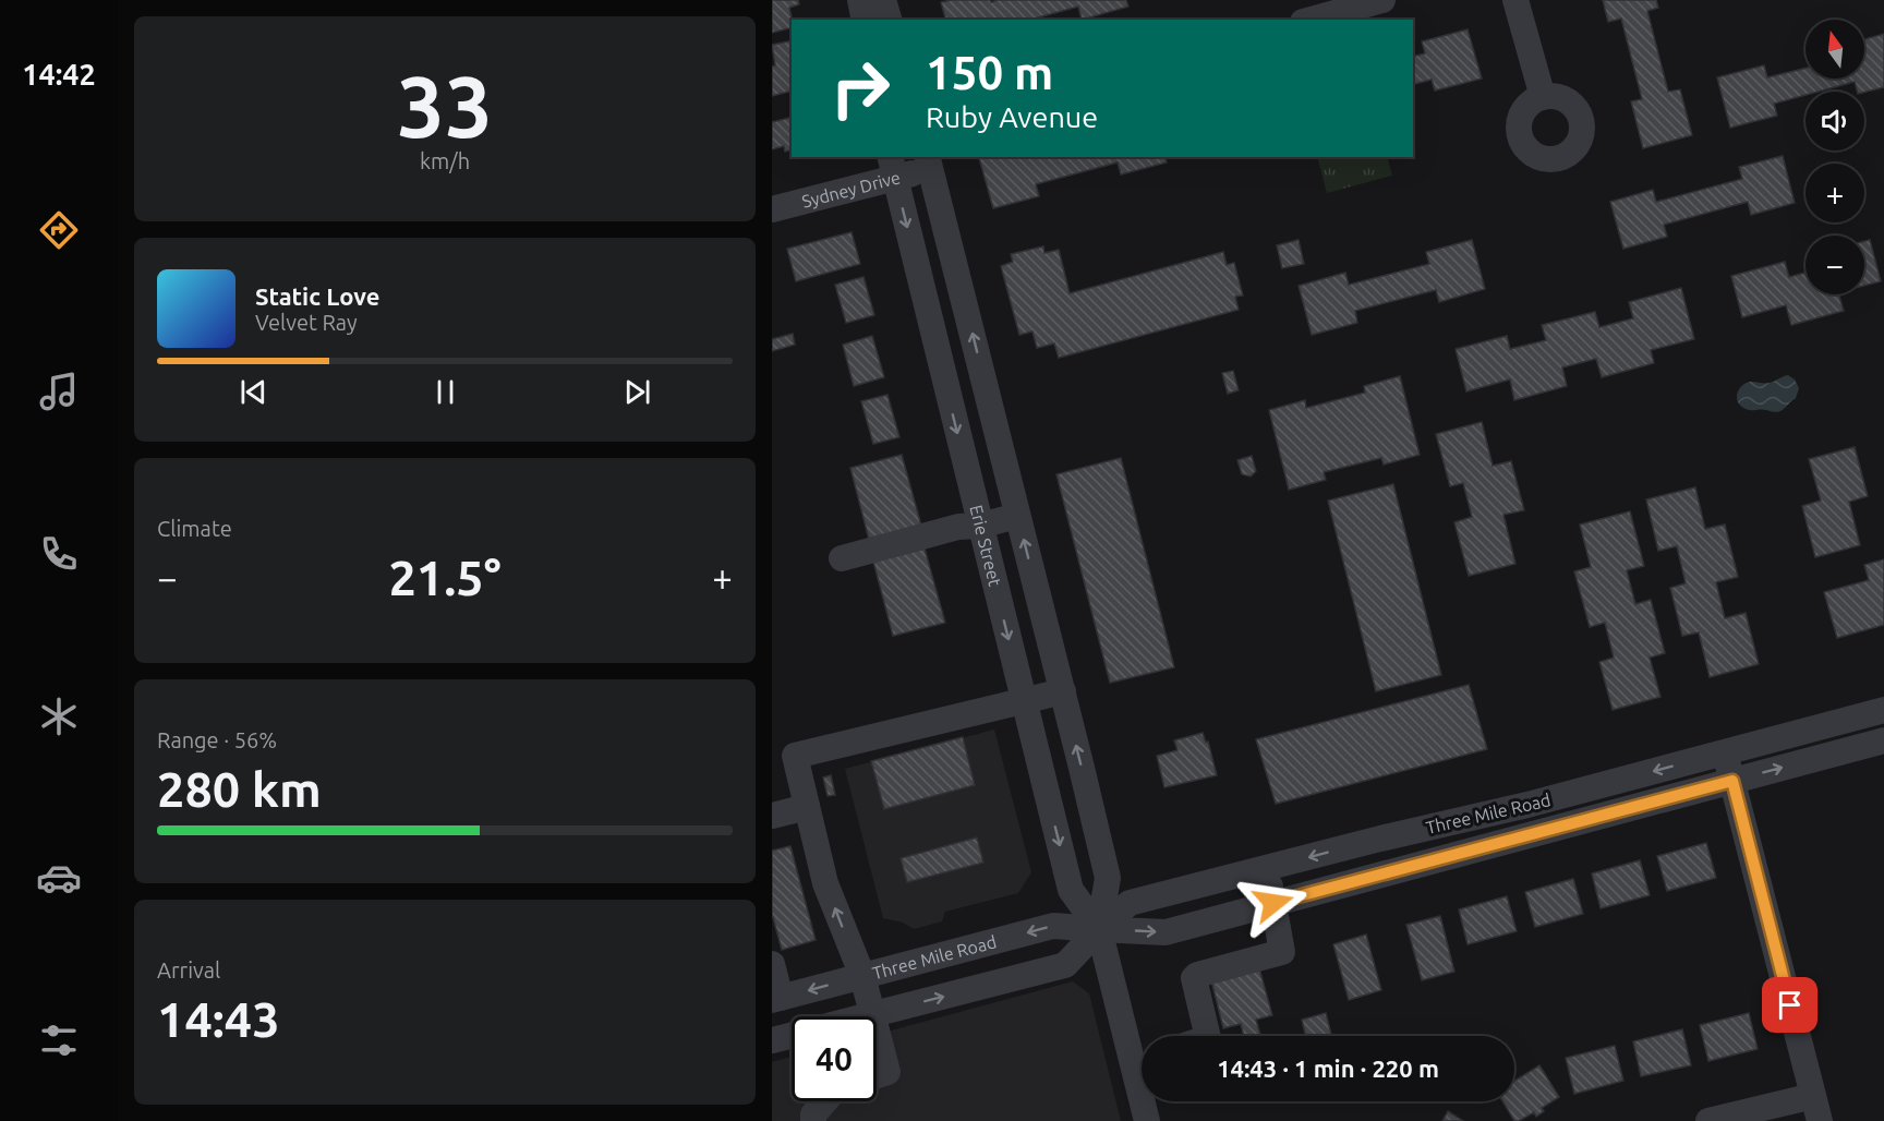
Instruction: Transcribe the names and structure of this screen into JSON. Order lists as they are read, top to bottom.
{
  "streets": {
    "street": ["Sydney Drive", "Erie Street", "Three Mile Road"]
  },
  "crossings": [
    ["Sydney Drive", "Erie Street"],
    ["Erie Street", "Three Mile Road"]
  ],
  "north": "top",
  "page": {
    "tabs": "14:42",
    "tile": [
      ["33", "km/h"],
      "Climate",
      ["Range · 56%", "280 km"],
      ["Arrival", "14:43"]
    ],
    "map_buttons": ["+", "−"],
    "turn": ["150 m", "Ruby Avenue"],
    "song": ["Static Love", "Velvet Ray"],
    "heat": ["−", "21.5°", "+"],
    "limit": "40",
    "trip": "14:43 · 1 min · 220 m"
  }
}
